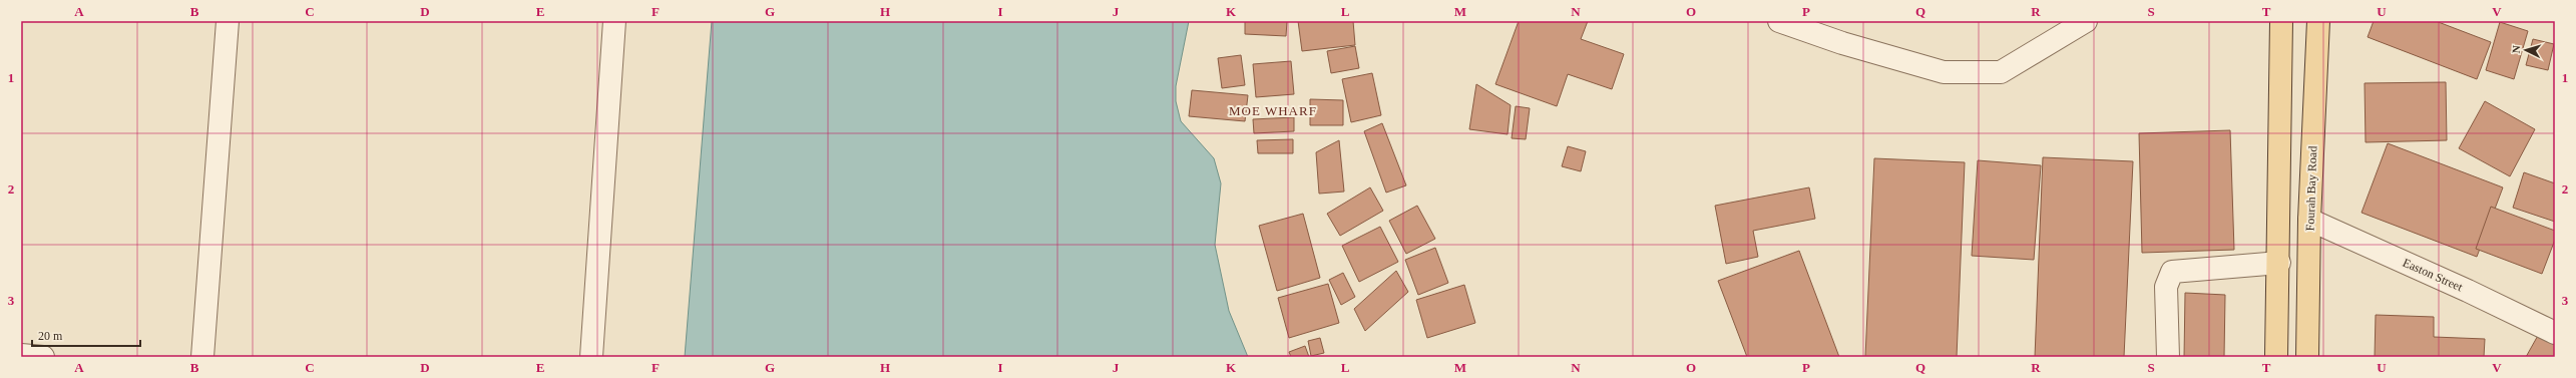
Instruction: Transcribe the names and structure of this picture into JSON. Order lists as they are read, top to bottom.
{
  "streets": {
    "main road": ["Fourah Bay Road"],
    "street": ["Easton Street"]
  },
  "crossings": [
    ["Fourah Bay Road", "Easton Street"]
  ],
  "districts": ["MOE WHARF"],
  "scale_bar": "20 m",
  "north": "left",
  "grid": {
    "columns": [
      "A",
      "B",
      "C",
      "D",
      "E",
      "F",
      "G",
      "H",
      "I",
      "J",
      "K",
      "L",
      "M",
      "N",
      "O",
      "P",
      "Q",
      "R",
      "S",
      "T",
      "U",
      "V"
    ],
    "rows": ["1", "2", "3"]
  }
}
